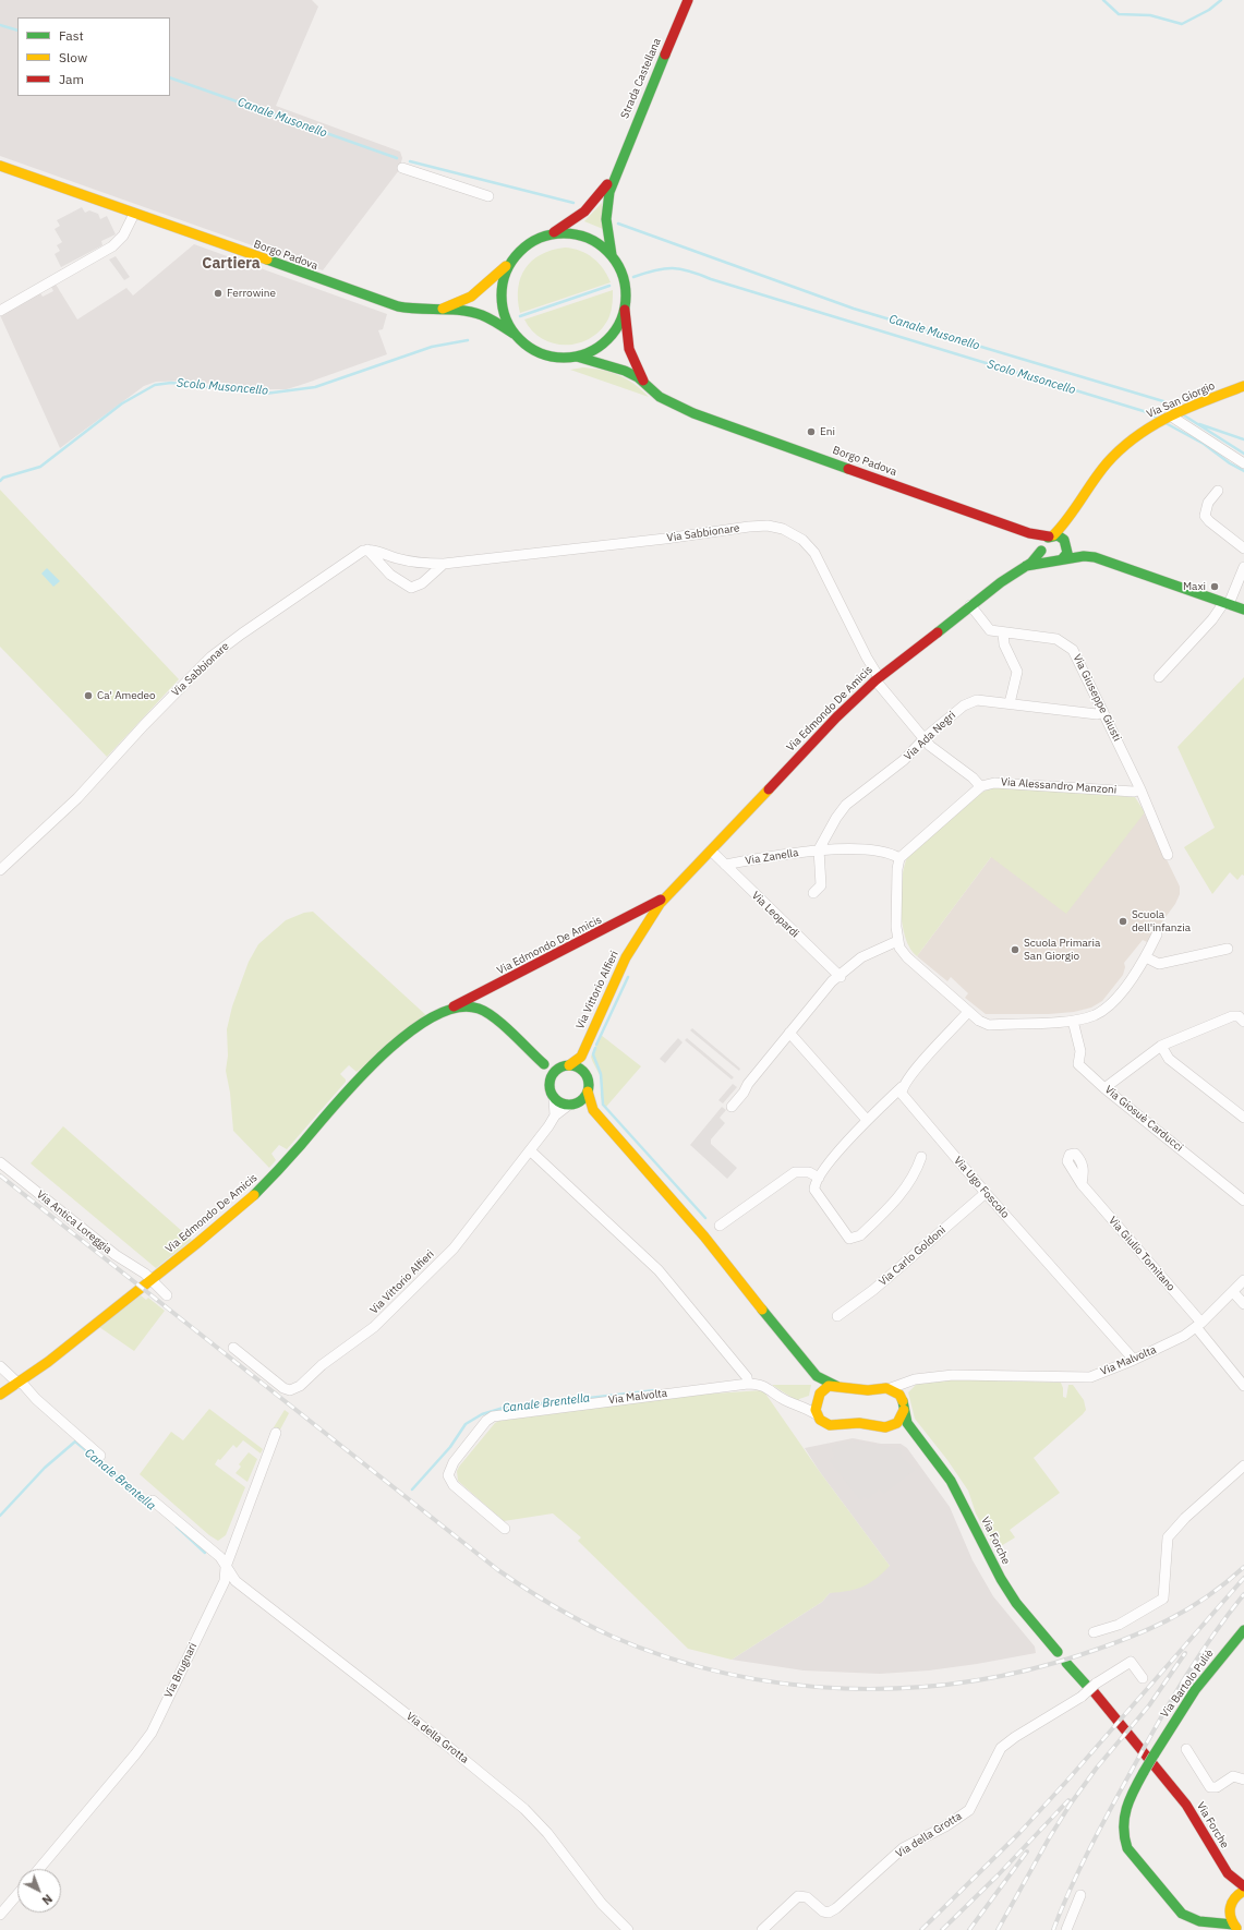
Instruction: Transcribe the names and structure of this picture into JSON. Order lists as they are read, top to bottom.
{
  "streets": {
    "street": [
      "Strada Castellana",
      "Borgo Padova",
      "Via San Giorgio",
      "Via Sabbionare",
      "Via Giuseppe Giusti",
      "Via Edmondo De Amicis",
      "Via Ada Negri",
      "Via Alessandro Manzoni",
      "Via Zanella",
      "Via Leopardi",
      "Via Vittorio Alfieri",
      "Via Giosuè Carducci",
      "Via Ugo Foscolo",
      "Via Antica Loreggia",
      "Via Giulio Tomitano",
      "Via Carlo Goldoni",
      "Via Malvolta",
      "Via Forche",
      "Via Brugnari",
      "Via Bartolo Puliè",
      "Via della Grotta"
    ]
  },
  "crossings": [
    ["Strada Castellana", "Borgo Padova"],
    ["Borgo Padova", "Via San Giorgio"],
    ["Borgo Padova", "Via Edmondo De Amicis"],
    ["Via San Giorgio", "Via Edmondo De Amicis"],
    ["Via Sabbionare", "Via Edmondo De Amicis"],
    ["Via Sabbionare", "Via Ada Negri"],
    ["Via Sabbionare", "Via Alessandro Manzoni"],
    ["Via Giuseppe Giusti", "Via Edmondo De Amicis"],
    ["Via Giuseppe Giusti", "Via Ada Negri"],
    ["Via Giuseppe Giusti", "Via Alessandro Manzoni"],
    ["Via Edmondo De Amicis", "Via Leopardi"],
    ["Via Edmondo De Amicis", "Via Vittorio Alfieri"],
    ["Via Edmondo De Amicis", "Via Antica Loreggia"],
    ["Via Ada Negri", "Via Zanella"],
    ["Via Zanella", "Via Leopardi"],
    ["Via Ugo Foscolo", "Via Carlo Goldoni"],
    ["Via Ugo Foscolo", "Via Malvolta"],
    ["Via Giulio Tomitano", "Via Malvolta"],
    ["Via Forche", "Via Bartolo Puliè"],
    ["Via Forche", "Via della Grotta"],
    ["Via Brugnari", "Via della Grotta"]
  ],
  "districts": ["Cartiera"],
  "water": ["Canale Musonello", "Scolo Musoncello", "Canale Brentella"],
  "places": [
    "Ferrowine",
    "Eni",
    "Maxi",
    "Ca' Amedeo",
    "Scuola dell'infanzia",
    "Scuola Primaria San Giorgio"
  ],
  "legend": ["Fast", "Slow", "Jam"],
  "north": "bottom right"
}
